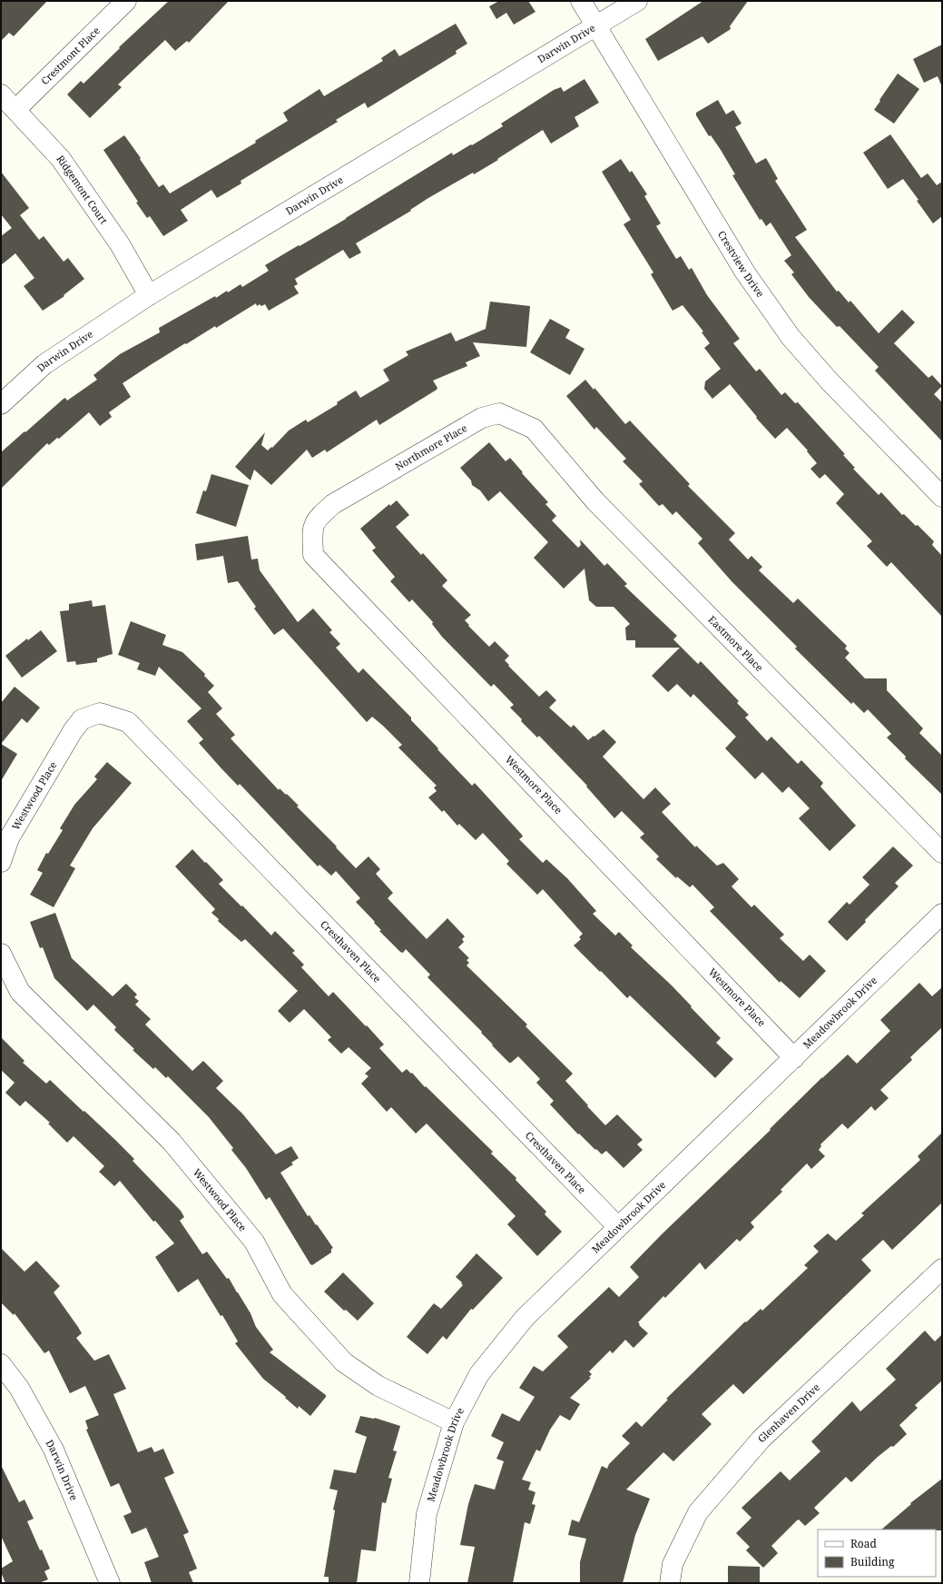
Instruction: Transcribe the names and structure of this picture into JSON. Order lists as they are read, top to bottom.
{
  "streets": {
    "street": [
      "Darwin Drive",
      "Crestmont Place",
      "Ridgemont Court",
      "Crestview Drive",
      "Northmore Place",
      "Eastmore Place",
      "Westmore Place",
      "Westwood Place",
      "Cresthaven Place",
      "Meadowbrook Drive",
      "Glenhaven Drive"
    ]
  },
  "crossings": [
    ["Darwin Drive", "Ridgemont Court"],
    ["Darwin Drive", "Crestview Drive"],
    ["Crestmont Place", "Ridgemont Court"],
    ["Northmore Place", "Eastmore Place"],
    ["Northmore Place", "Westmore Place"],
    ["Westmore Place", "Meadowbrook Drive"],
    ["Westwood Place", "Cresthaven Place"],
    ["Westwood Place", "Meadowbrook Drive"],
    ["Cresthaven Place", "Meadowbrook Drive"]
  ],
  "legend": ["Road", "Building"]
}
